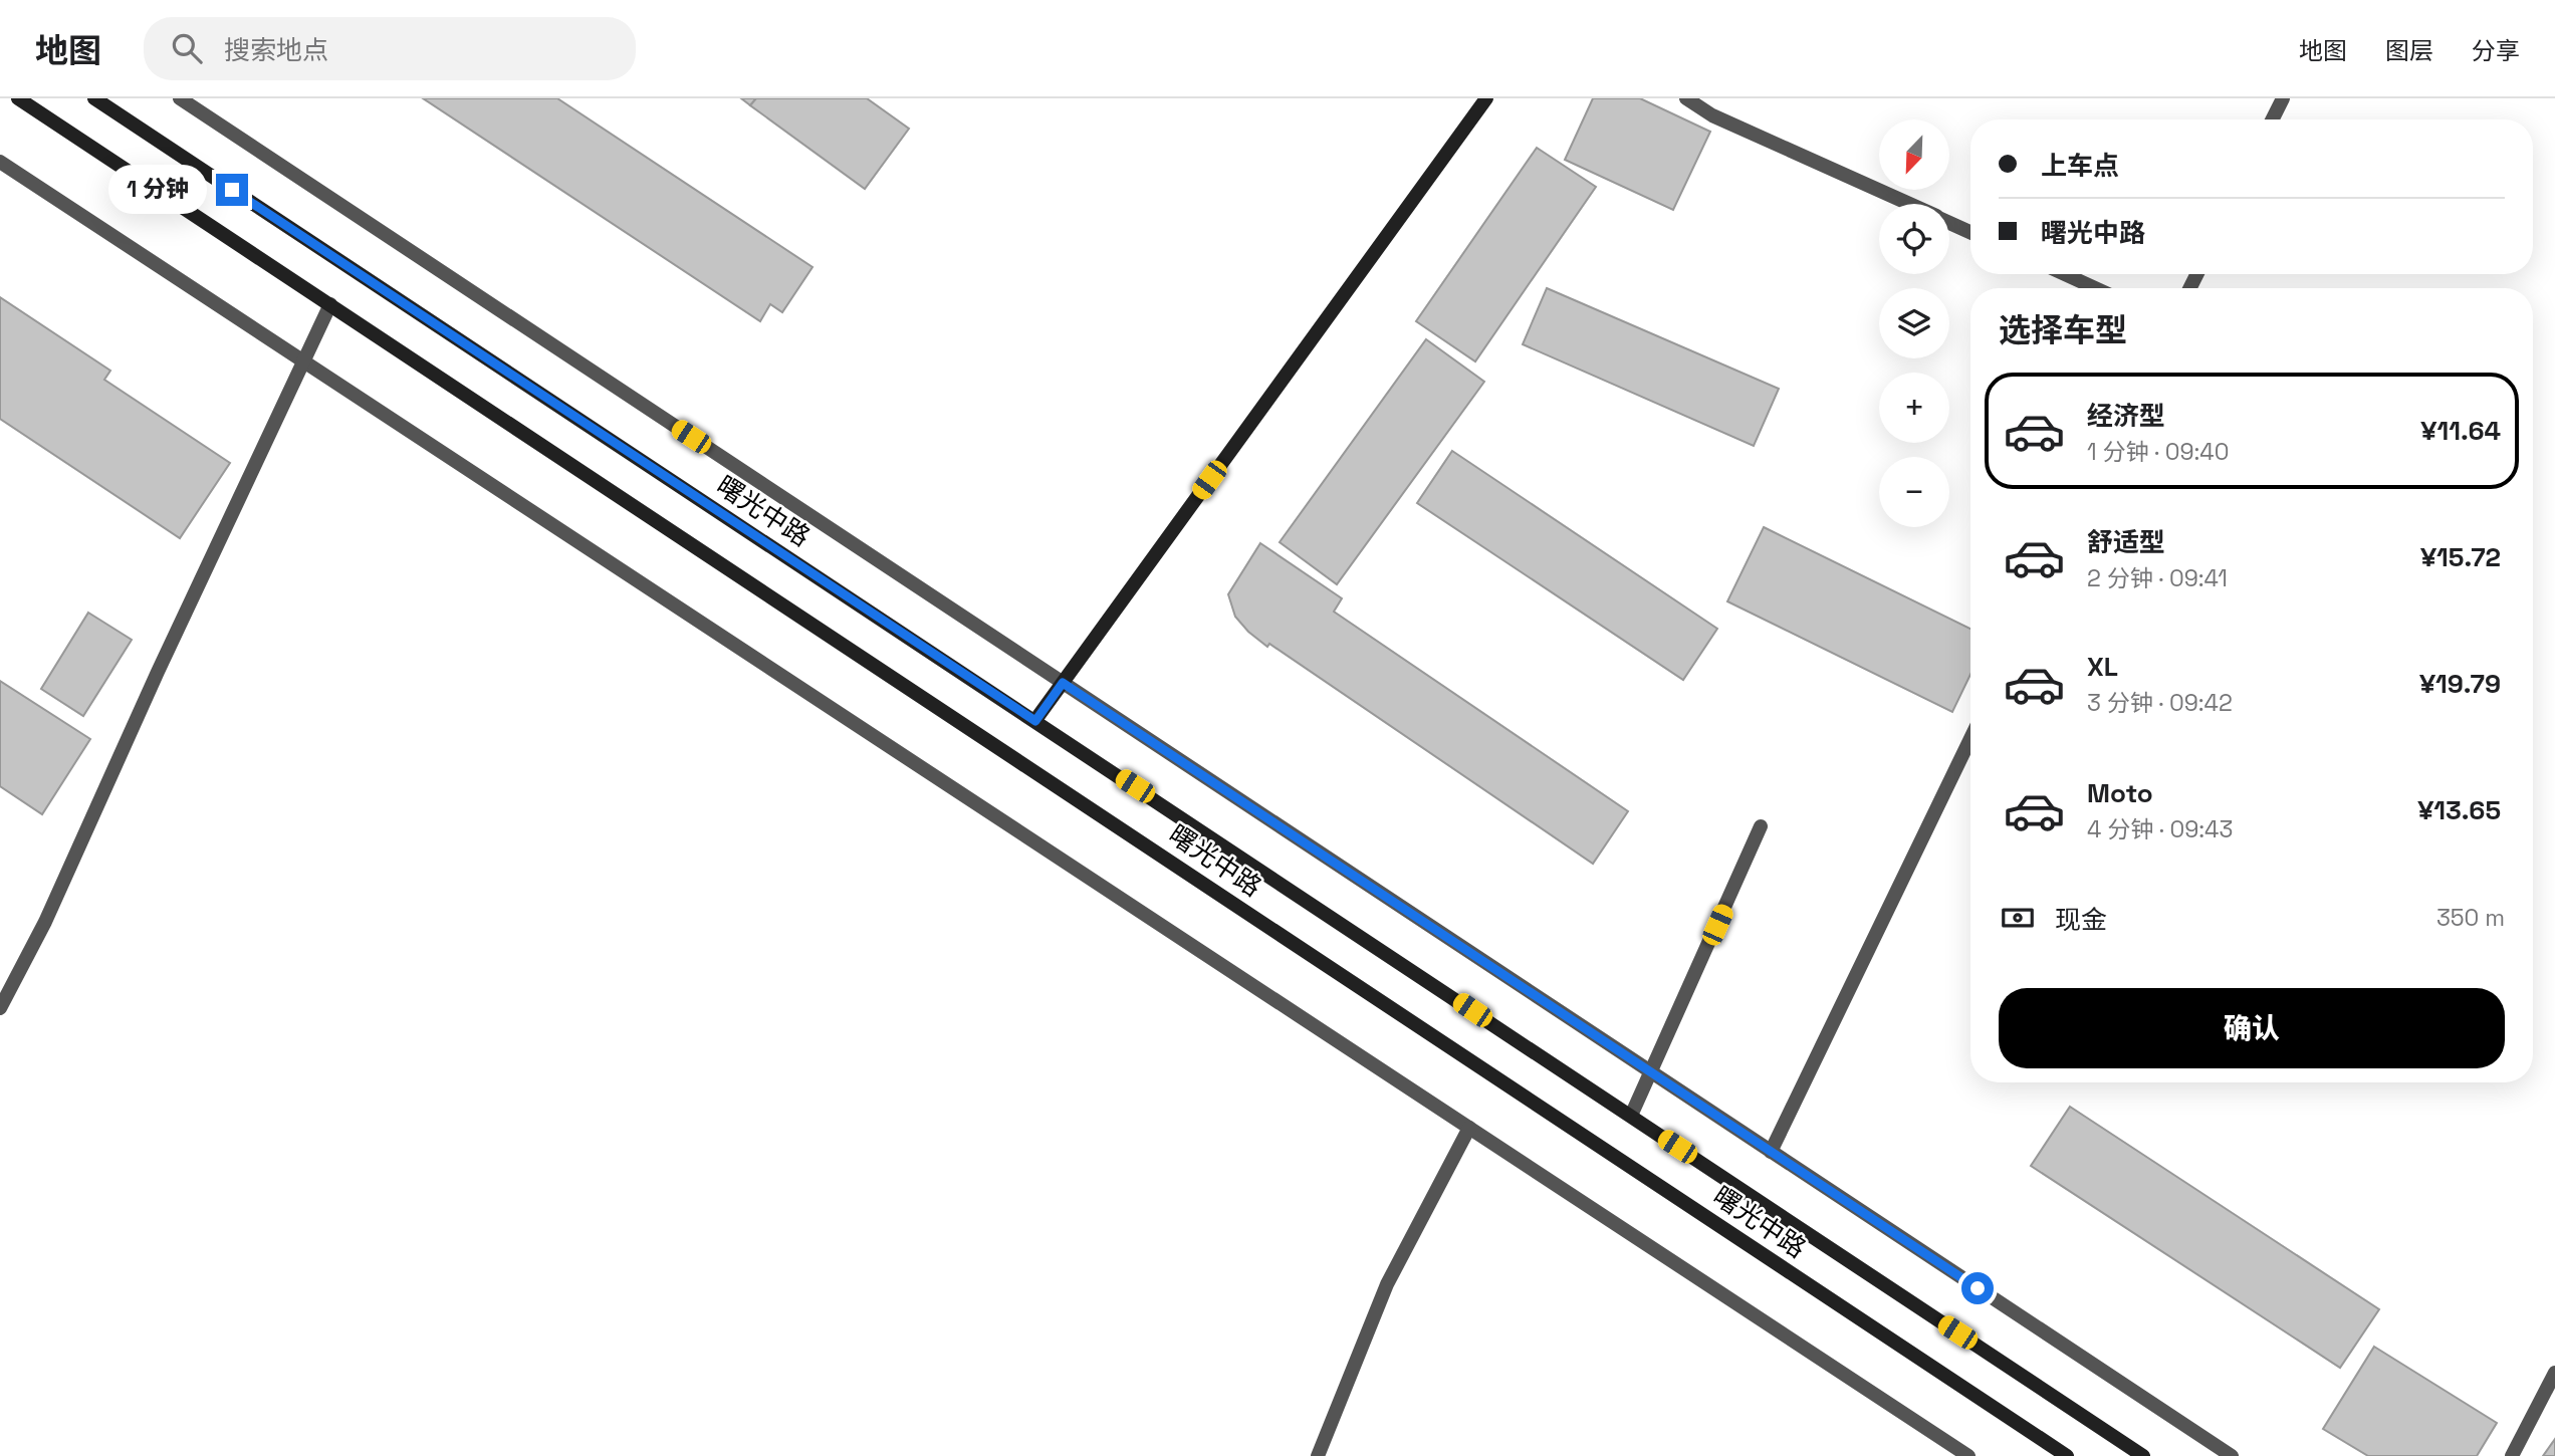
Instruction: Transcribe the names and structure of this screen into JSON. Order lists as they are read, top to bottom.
{
  "streets": {
    "main road": ["曙光中路"]
  },
  "north": "bottom left",
  "page": {
    "header": "地图",
    "search": "搜索地点",
    "nav": ["地图", "图层", "分享"],
    "map_buttons": ["+", "−"],
    "banner": ["上车点", "曙光中路"],
    "bubble": "1 分钟",
    "heading": "选择车型",
    "list": [
      {
        "name": "经济型",
        "note": "1 分钟 · 09:40",
        "value": "¥11.64"
      },
      {
        "name": "舒适型",
        "note": "2 分钟 · 09:41",
        "value": "¥15.72"
      },
      {
        "name": "XL",
        "note": "3 分钟 · 09:42",
        "value": "¥19.79"
      },
      {
        "name": "Moto",
        "note": "4 分钟 · 09:43",
        "value": "¥13.65"
      }
    ],
    "pay": ["现金", "350 m"],
    "buttons": "确认"
  }
}
